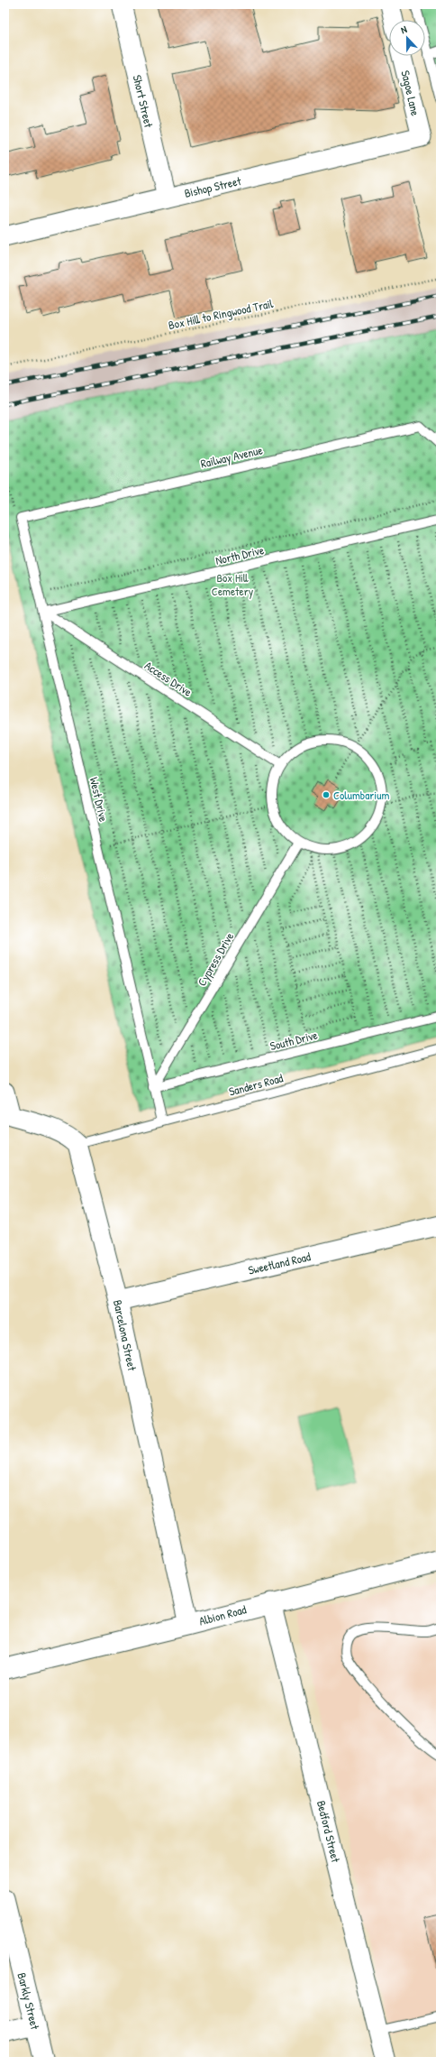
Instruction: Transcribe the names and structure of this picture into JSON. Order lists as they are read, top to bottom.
{
  "streets": {
    "street": [
      "Sagoe Lane",
      "Short Street",
      "Bishop Street",
      "Sweetland Road",
      "Barcelona Street",
      "Albion Road",
      "Bedford Street",
      "Barkly Street"
    ],
    "lane": [
      "Railway Avenue",
      "North Drive",
      "Access Drive",
      "West Drive",
      "Cypress Drive",
      "South Drive",
      "Sanders Road"
    ],
    "path": ["Box Hill to Ringwood Trail"]
  },
  "crossings": [
    ["Sagoe Lane", "Bishop Street"],
    ["Short Street", "Bishop Street"],
    ["Railway Avenue", "West Drive"],
    ["North Drive", "Access Drive"],
    ["North Drive", "West Drive"],
    ["Access Drive", "West Drive"],
    ["Access Drive", "Cypress Drive"],
    ["West Drive", "Cypress Drive"],
    ["West Drive", "South Drive"],
    ["West Drive", "Sanders Road"],
    ["Cypress Drive", "South Drive"],
    ["Sanders Road", "Barcelona Street"],
    ["Sweetland Road", "Barcelona Street"],
    ["Barcelona Street", "Albion Road"],
    ["Albion Road", "Bedford Street"]
  ],
  "parks": ["Box Hill Cemetery"],
  "places": ["Columbarium"],
  "north": "top"
}
